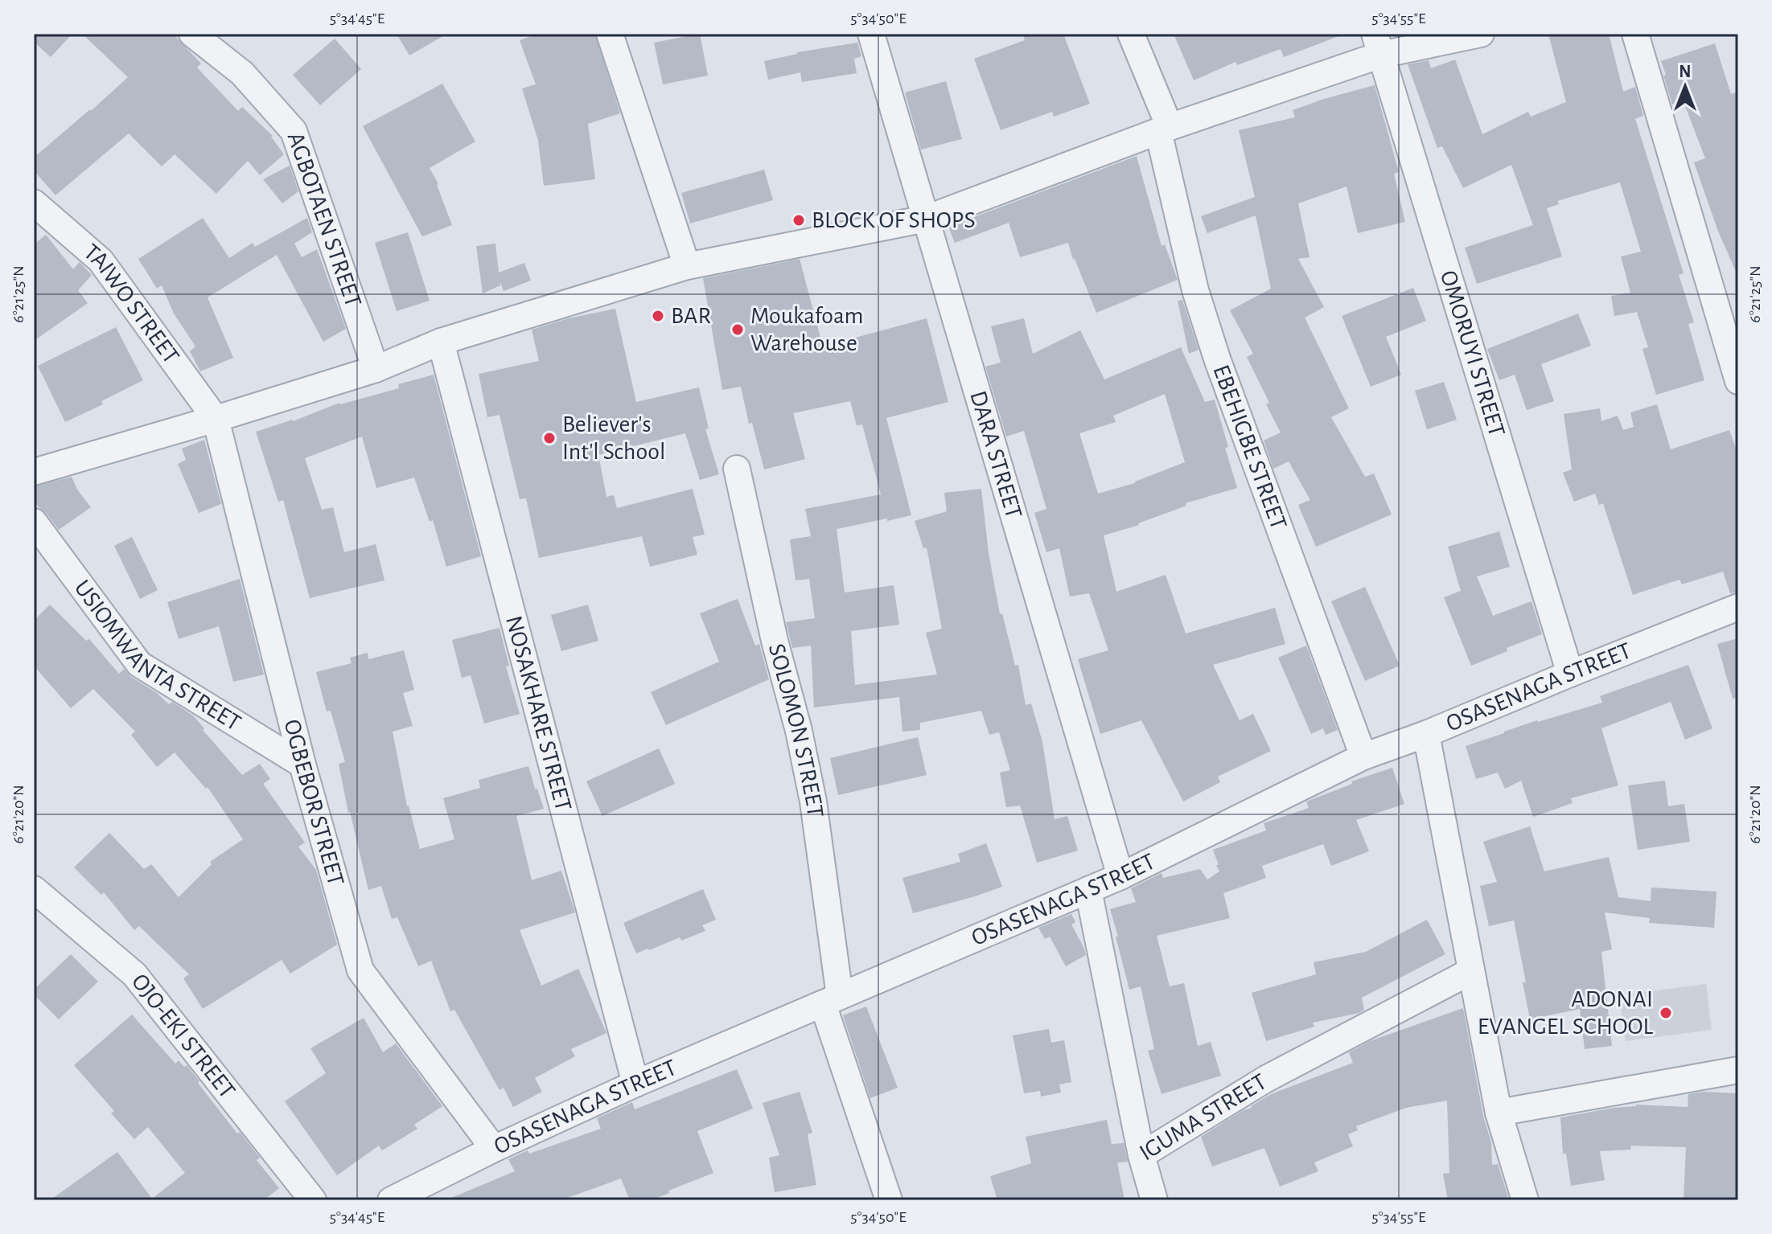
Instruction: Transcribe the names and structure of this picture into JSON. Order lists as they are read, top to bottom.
{
  "streets": {
    "street": [
      "AGBOTAEN STREET",
      "TAIWO STREET",
      "OMORUYI STREET",
      "EBEHIGBE STREET",
      "DARA STREET",
      "USIOMWANTA STREET",
      "OSASENAGA STREET",
      "NOSAKHARE STREET",
      "SOLOMON STREET",
      "OGBEBOR STREET",
      "OJO-EKI STREET",
      "IGUMA STREET"
    ]
  },
  "crossings": [
    ["TAIWO STREET", "OGBEBOR STREET"],
    ["OMORUYI STREET", "OSASENAGA STREET"],
    ["EBEHIGBE STREET", "OSASENAGA STREET"],
    ["DARA STREET", "OSASENAGA STREET"],
    ["USIOMWANTA STREET", "OGBEBOR STREET"],
    ["OSASENAGA STREET", "NOSAKHARE STREET"],
    ["OSASENAGA STREET", "SOLOMON STREET"],
    ["OSASENAGA STREET", "OGBEBOR STREET"],
    ["OSASENAGA STREET", "IGUMA STREET"]
  ],
  "places": [
    "BLOCK OF SHOPS",
    "BAR",
    "Moukafoam Warehouse",
    "Believer's Int'l School",
    "ADONAI EVANGEL SCHOOL"
  ],
  "north": "top",
  "coordinates": [
    "5°34'45\"E",
    "5°34'50\"E",
    "5°34'55\"E",
    "6°21'25\"N",
    "6°21'20\"N"
  ]
}
